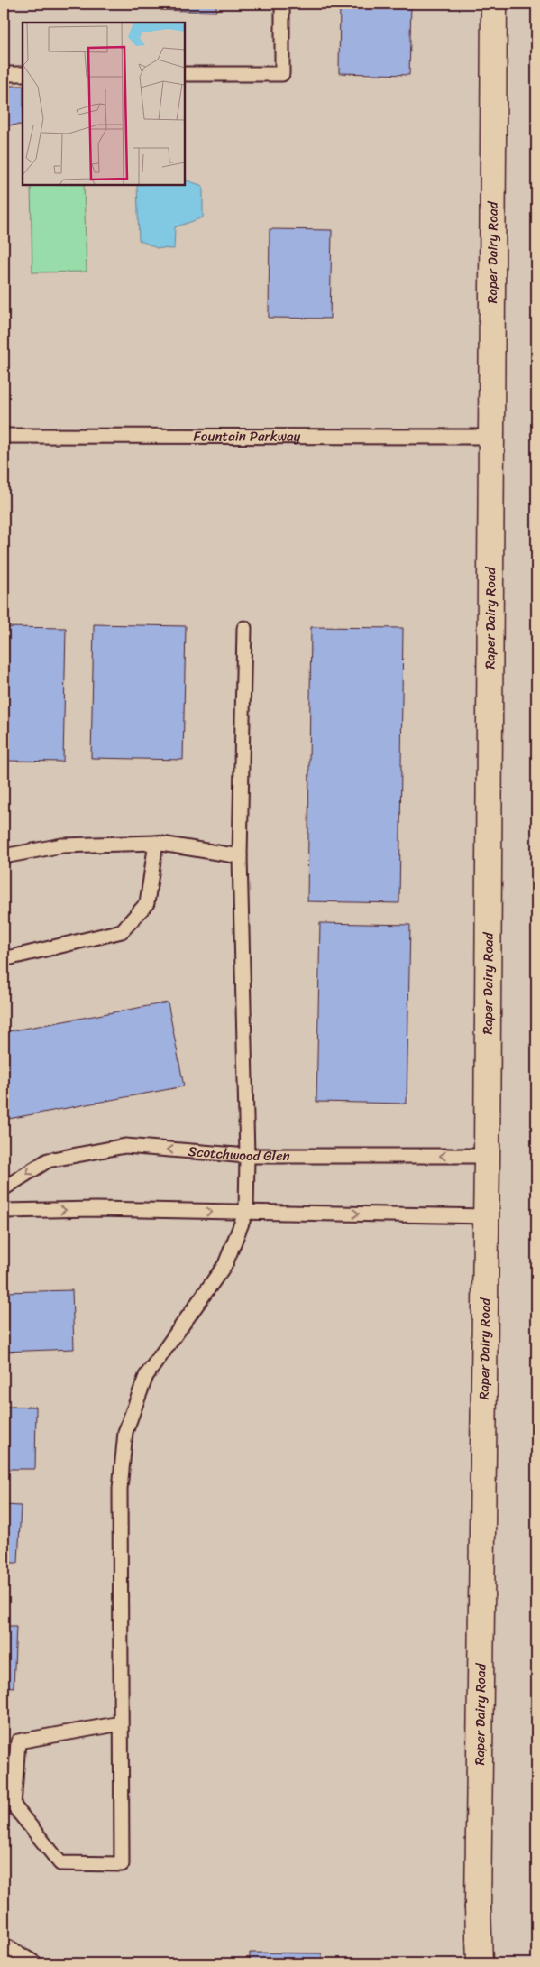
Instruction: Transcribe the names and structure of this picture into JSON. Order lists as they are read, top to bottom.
{
  "streets": {
    "street": ["Raper Dairy Road"],
    "lane": ["Fountain Parkway", "Scotchwood Glen"]
  },
  "crossings": [
    ["Raper Dairy Road", "Fountain Parkway"],
    ["Raper Dairy Road", "Scotchwood Glen"]
  ]
}
